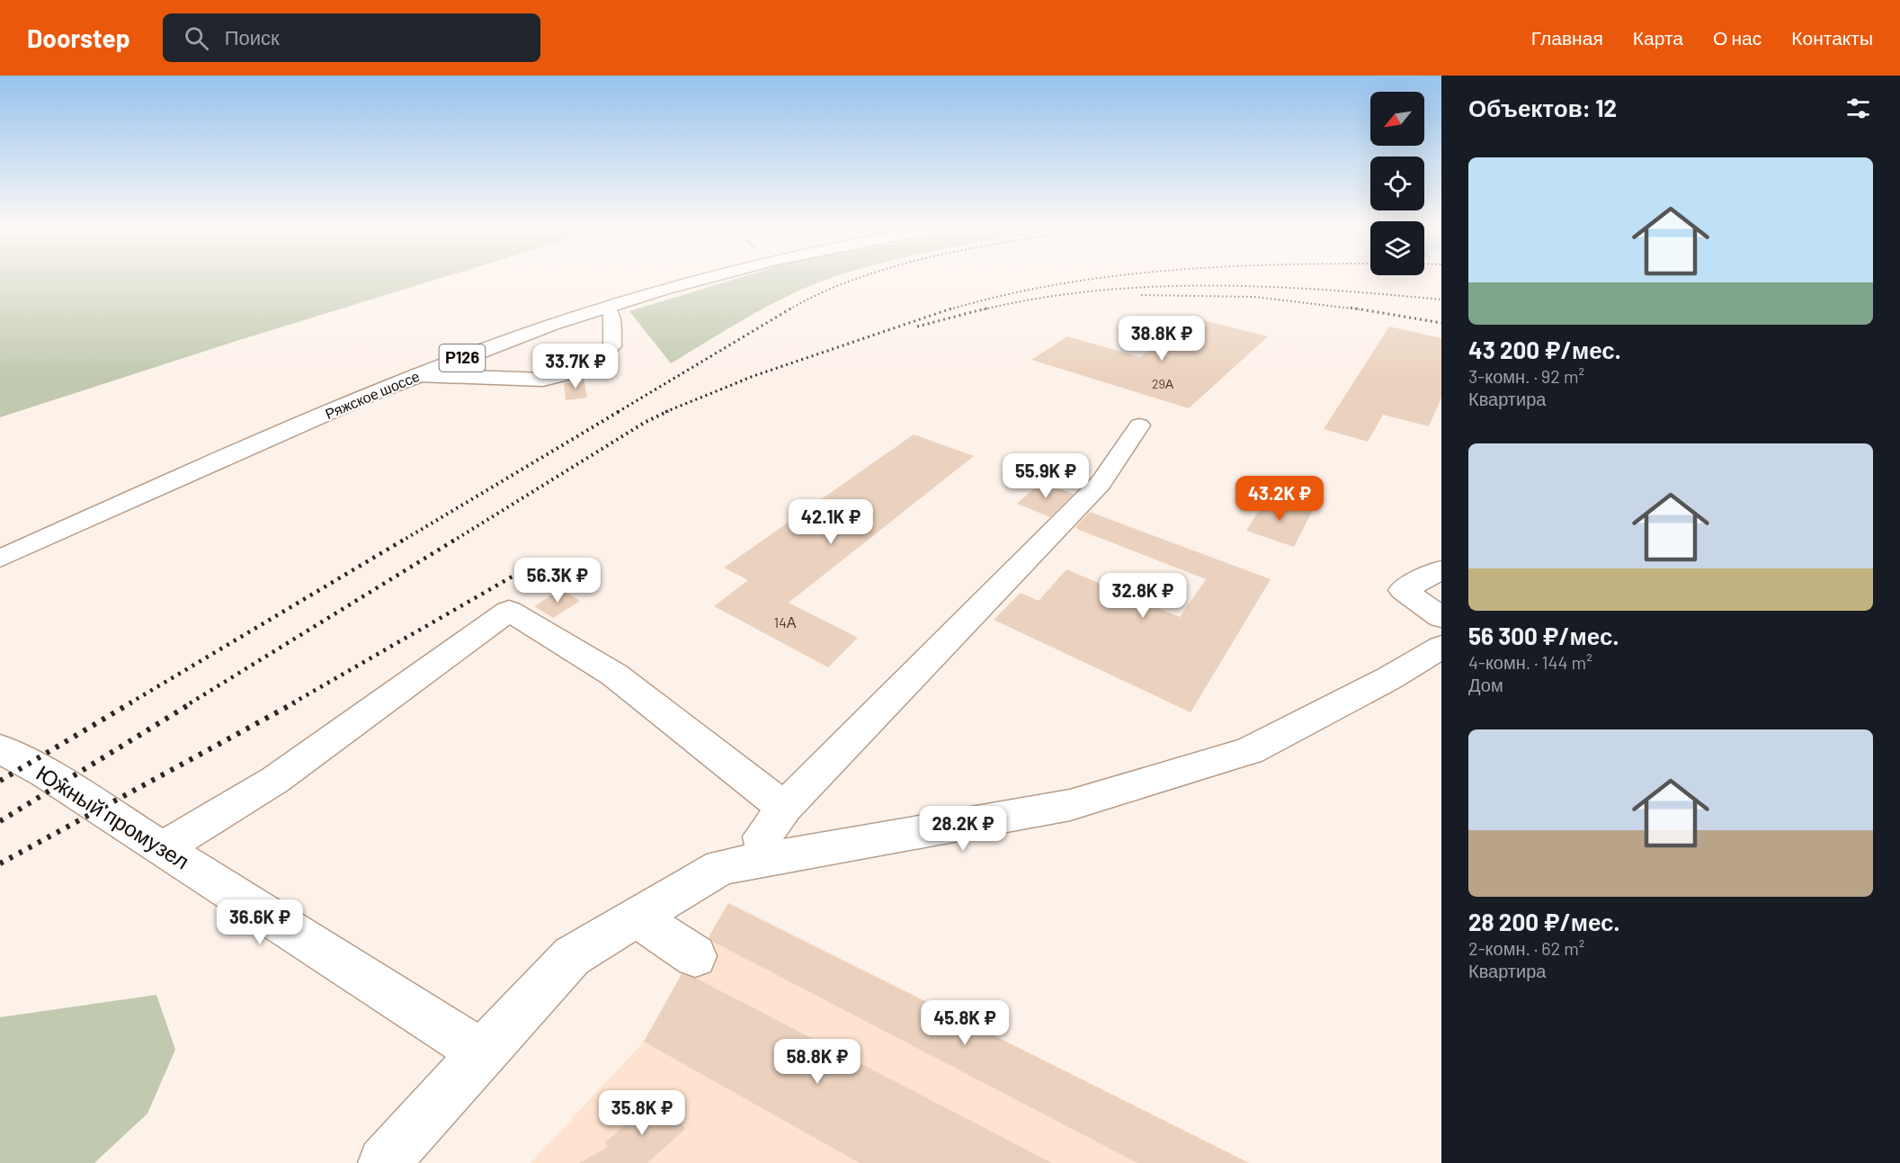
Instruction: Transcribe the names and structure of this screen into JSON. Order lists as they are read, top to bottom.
{
  "streets": {
    "main road": ["Р126", "Ряжское шоссе", "Южный промузел"]
  },
  "house_numbers": ["29А", "14А"],
  "north": "bottom left",
  "page": {
    "header": "Doorstep",
    "search": "Поиск",
    "nav": [
      "Главная",
      "Карта",
      "О нас",
      "Контакты"
    ],
    "heading": "Объектов: 12",
    "list": [
      {
        "name": "43 200 ₽/мес.",
        "note": "3-комн. · 92 m² · Квартира"
      },
      {
        "name": "56 300 ₽/мес.",
        "note": "4-комн. · 144 m² · Дом"
      },
      {
        "name": "28 200 ₽/мес.",
        "note": "2-комн. · 62 m² · Квартира"
      }
    ],
    "price": [
      "38.8K ₽",
      "33.7K ₽",
      "55.9K ₽",
      "43.2K ₽",
      "42.1K ₽",
      "56.3K ₽",
      "32.8K ₽",
      "28.2K ₽",
      "36.6K ₽",
      "45.8K ₽",
      "58.8K ₽",
      "35.8K ₽"
    ]
  }
}
